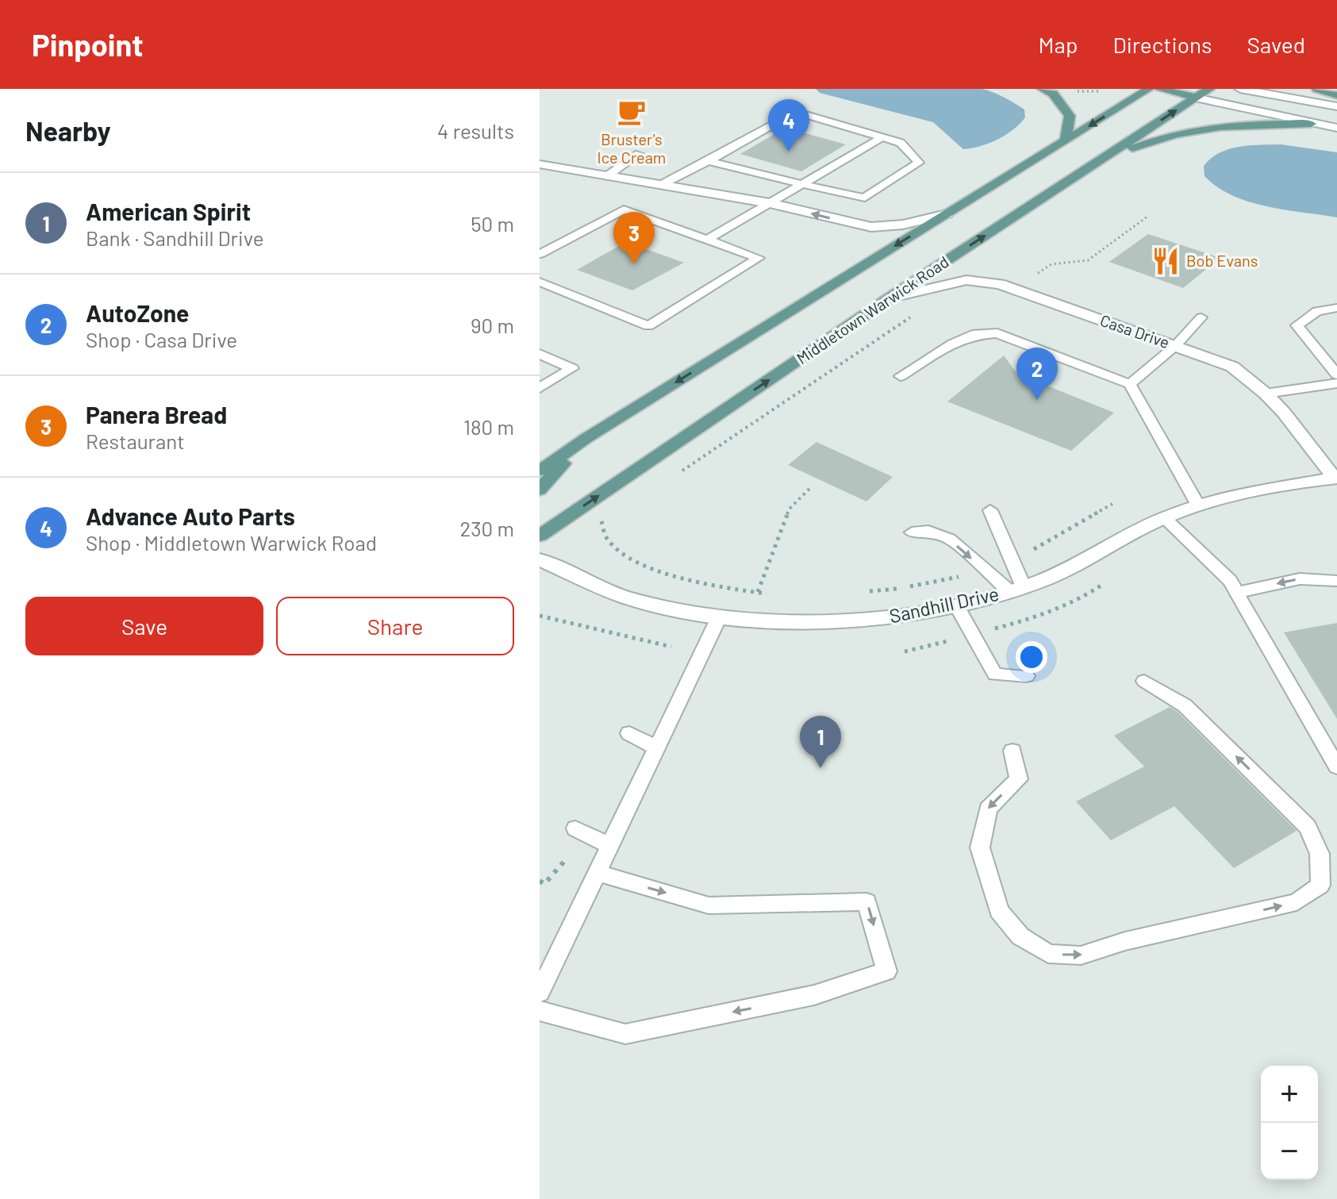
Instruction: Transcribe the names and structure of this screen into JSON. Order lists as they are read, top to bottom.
{
  "streets": {
    "main road": ["Middletown Warwick Road"],
    "street": ["Casa Drive", "Sandhill Drive"]
  },
  "crossings": [
    ["Middletown Warwick Road", "Casa Drive"],
    ["Casa Drive", "Sandhill Drive"]
  ],
  "places": {
    "cafe": ["Bruster's Ice Cream"],
    "restaurant": ["Bob Evans"]
  },
  "page": {
    "header": "Pinpoint",
    "nav": ["Map", "Directions", "Saved"],
    "heading": ["Nearby", "4 results"],
    "pins": [
      "4",
      "3",
      "2",
      "1"
    ],
    "list": [
      {
        "mark": "1",
        "name": "American Spirit",
        "note": "Bank · Sandhill Drive",
        "value": "50 m"
      },
      {
        "mark": "2",
        "name": "AutoZone",
        "note": "Shop · Casa Drive",
        "value": "90 m"
      },
      {
        "mark": "3",
        "name": "Panera Bread",
        "note": "Restaurant",
        "value": "180 m"
      },
      {
        "mark": "4",
        "name": "Advance Auto Parts",
        "note": "Shop · Middletown Warwick Road",
        "value": "230 m"
      }
    ],
    "buttons": ["Save", "Share"],
    "map_buttons": ["+", "−"]
  }
}
